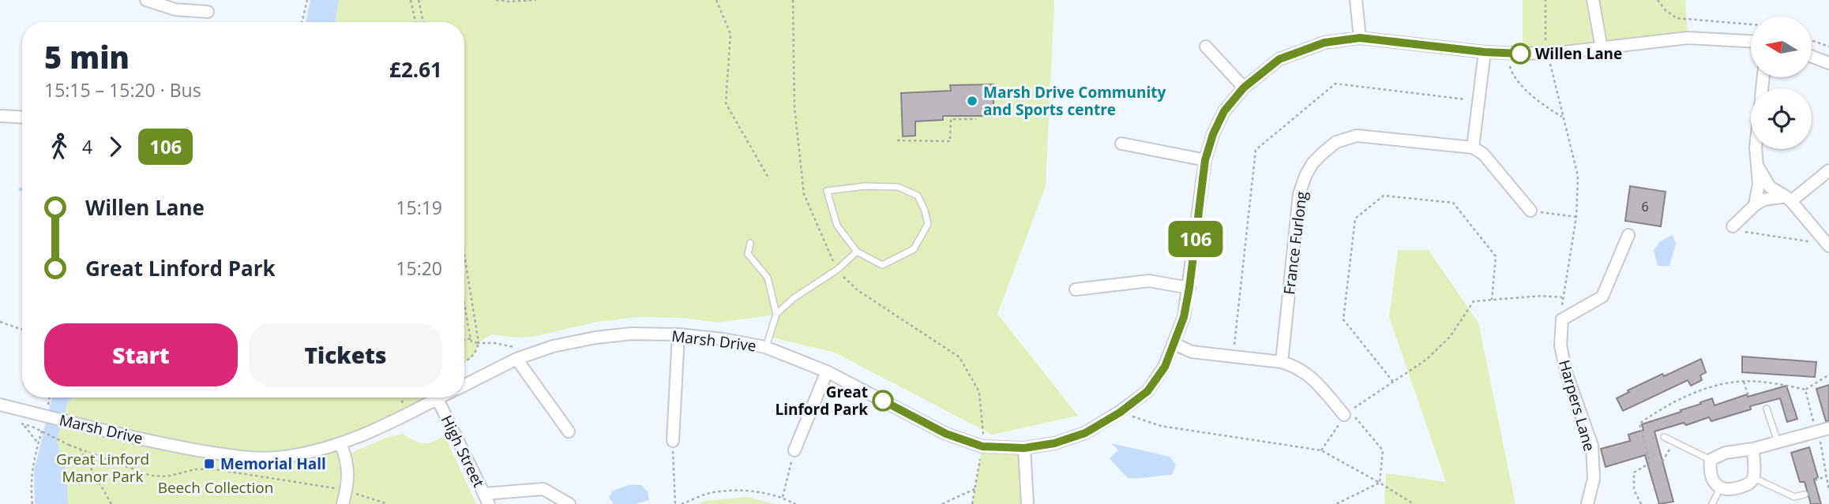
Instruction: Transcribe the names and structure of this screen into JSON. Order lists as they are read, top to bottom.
{
  "streets": {
    "street": [
      "France Furlong",
      "Marsh Drive",
      "Harpers Lane",
      "High Street"
    ]
  },
  "crossings": [
    ["Marsh Drive", "High Street"]
  ],
  "parks": ["Great Linford Manor Park", "Beech Collection"],
  "places": {
    "other": ["Willen Lane", "Marsh Drive Community and Sports centre", "Great Linford Park"],
    "transit": ["Memorial Hall"]
  },
  "lines": ["bus line 106"],
  "house_numbers": ["6"],
  "north": "left",
  "page": {
    "on_map": "106",
    "heading": ["5 min", "15:15 – 15:20 · Bus", "£2.61"],
    "legs": ["4", "106"],
    "list": [
      {
        "name": "Willen Lane",
        "value": "15:19"
      },
      {
        "name": "Great Linford Park",
        "value": "15:20"
      }
    ],
    "buttons": ["Start", "Tickets"]
  }
}
